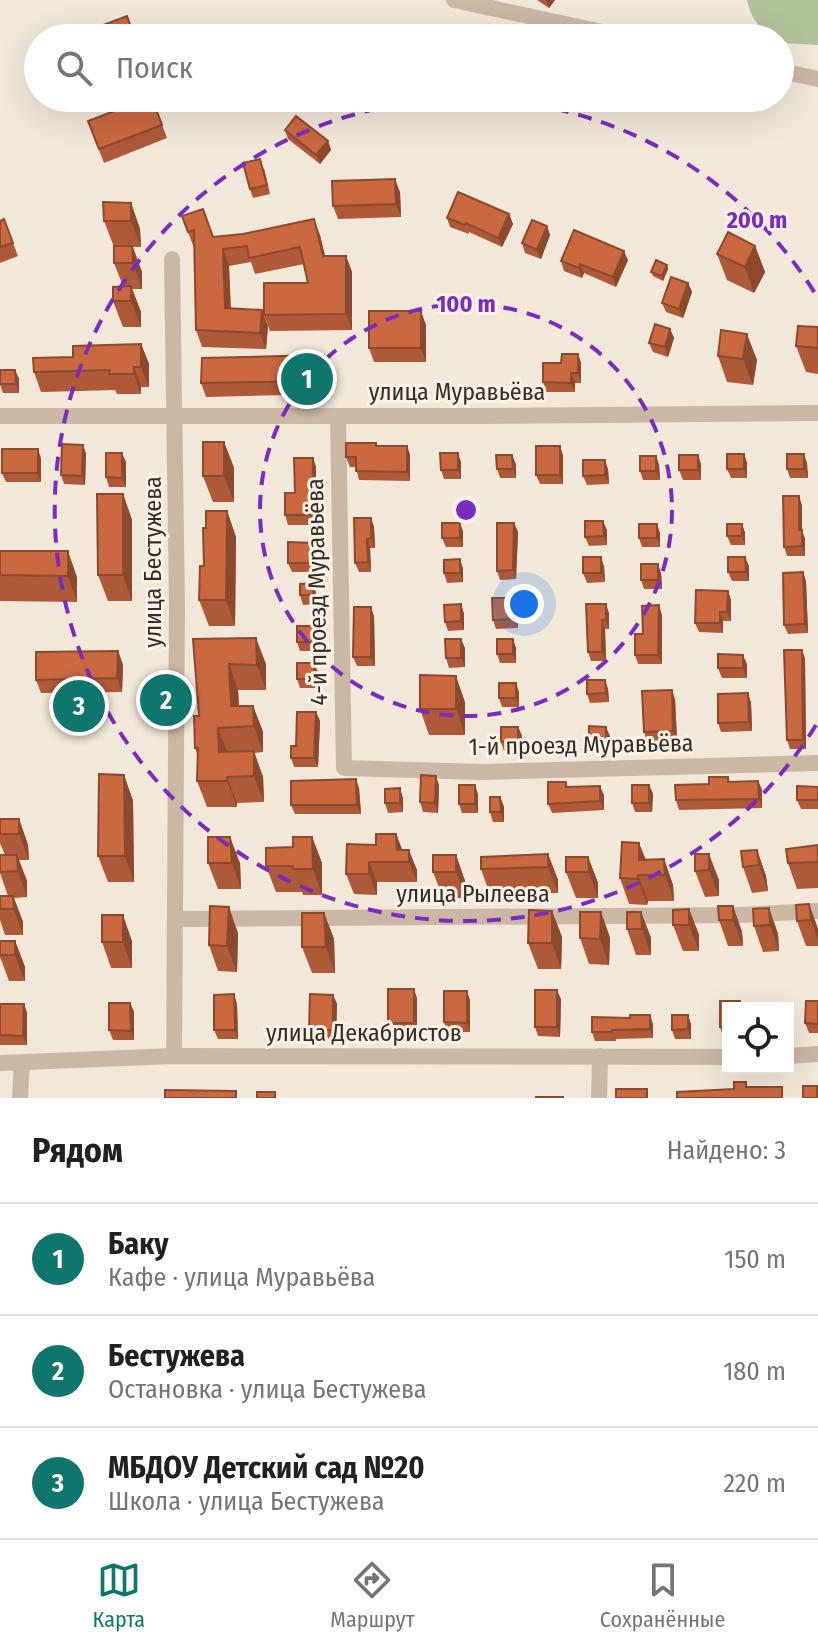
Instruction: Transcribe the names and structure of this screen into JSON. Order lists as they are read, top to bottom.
{
  "streets": {
    "street": [
      "улица Муравьёва",
      "улица Бестужева",
      "4-й проезд Муравьёва",
      "1-й проезд Муравьёва",
      "улица Рылеева",
      "улица Декабристов"
    ]
  },
  "crossings": [
    ["улица Муравьёва", "улица Бестужева"],
    ["улица Муравьёва", "4-й проезд Муравьёва"],
    ["улица Бестужева", "улица Рылеева"],
    ["улица Бестужева", "улица Декабристов"],
    ["4-й проезд Муравьёва", "1-й проезд Муравьёва"]
  ],
  "page": {
    "search": "Поиск",
    "pins": ["1", "2", "3"],
    "heading": ["Рядом", "Найдено: 3"],
    "list": [
      {
        "mark": "1",
        "name": "Баку",
        "note": "Кафе · улица Муравьёва",
        "value": "150 m"
      },
      {
        "mark": "2",
        "name": "Бестужева",
        "note": "Остановка · улица Бестужева",
        "value": "180 m"
      },
      {
        "mark": "3",
        "name": "МБДОУ Детский сад №20",
        "note": "Школа · улица Бестужева",
        "value": "220 m"
      }
    ],
    "nav": ["Карта", "Маршрут", "Сохранённые"]
  },
  "rings": ["200 m", "100 m"]
}
